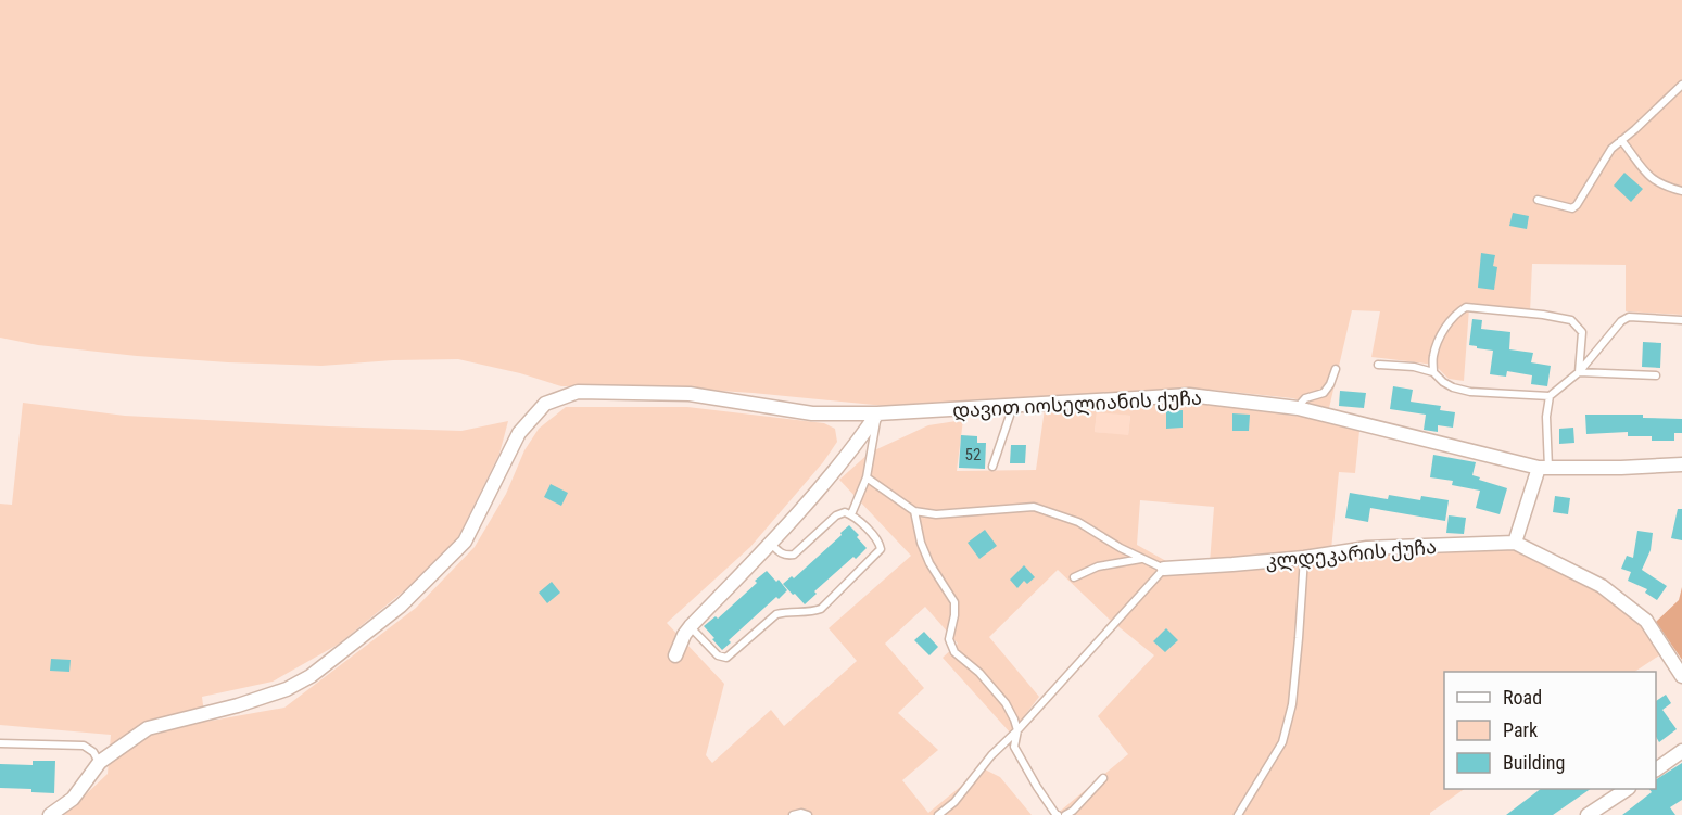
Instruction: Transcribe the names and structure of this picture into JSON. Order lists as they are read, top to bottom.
{
  "streets": {
    "street": ["დავით იოსელიანის ქუჩა", "კლდეკარის ქუჩა"]
  },
  "house_numbers": ["52"],
  "legend": ["Road", "Park", "Building"]
}
